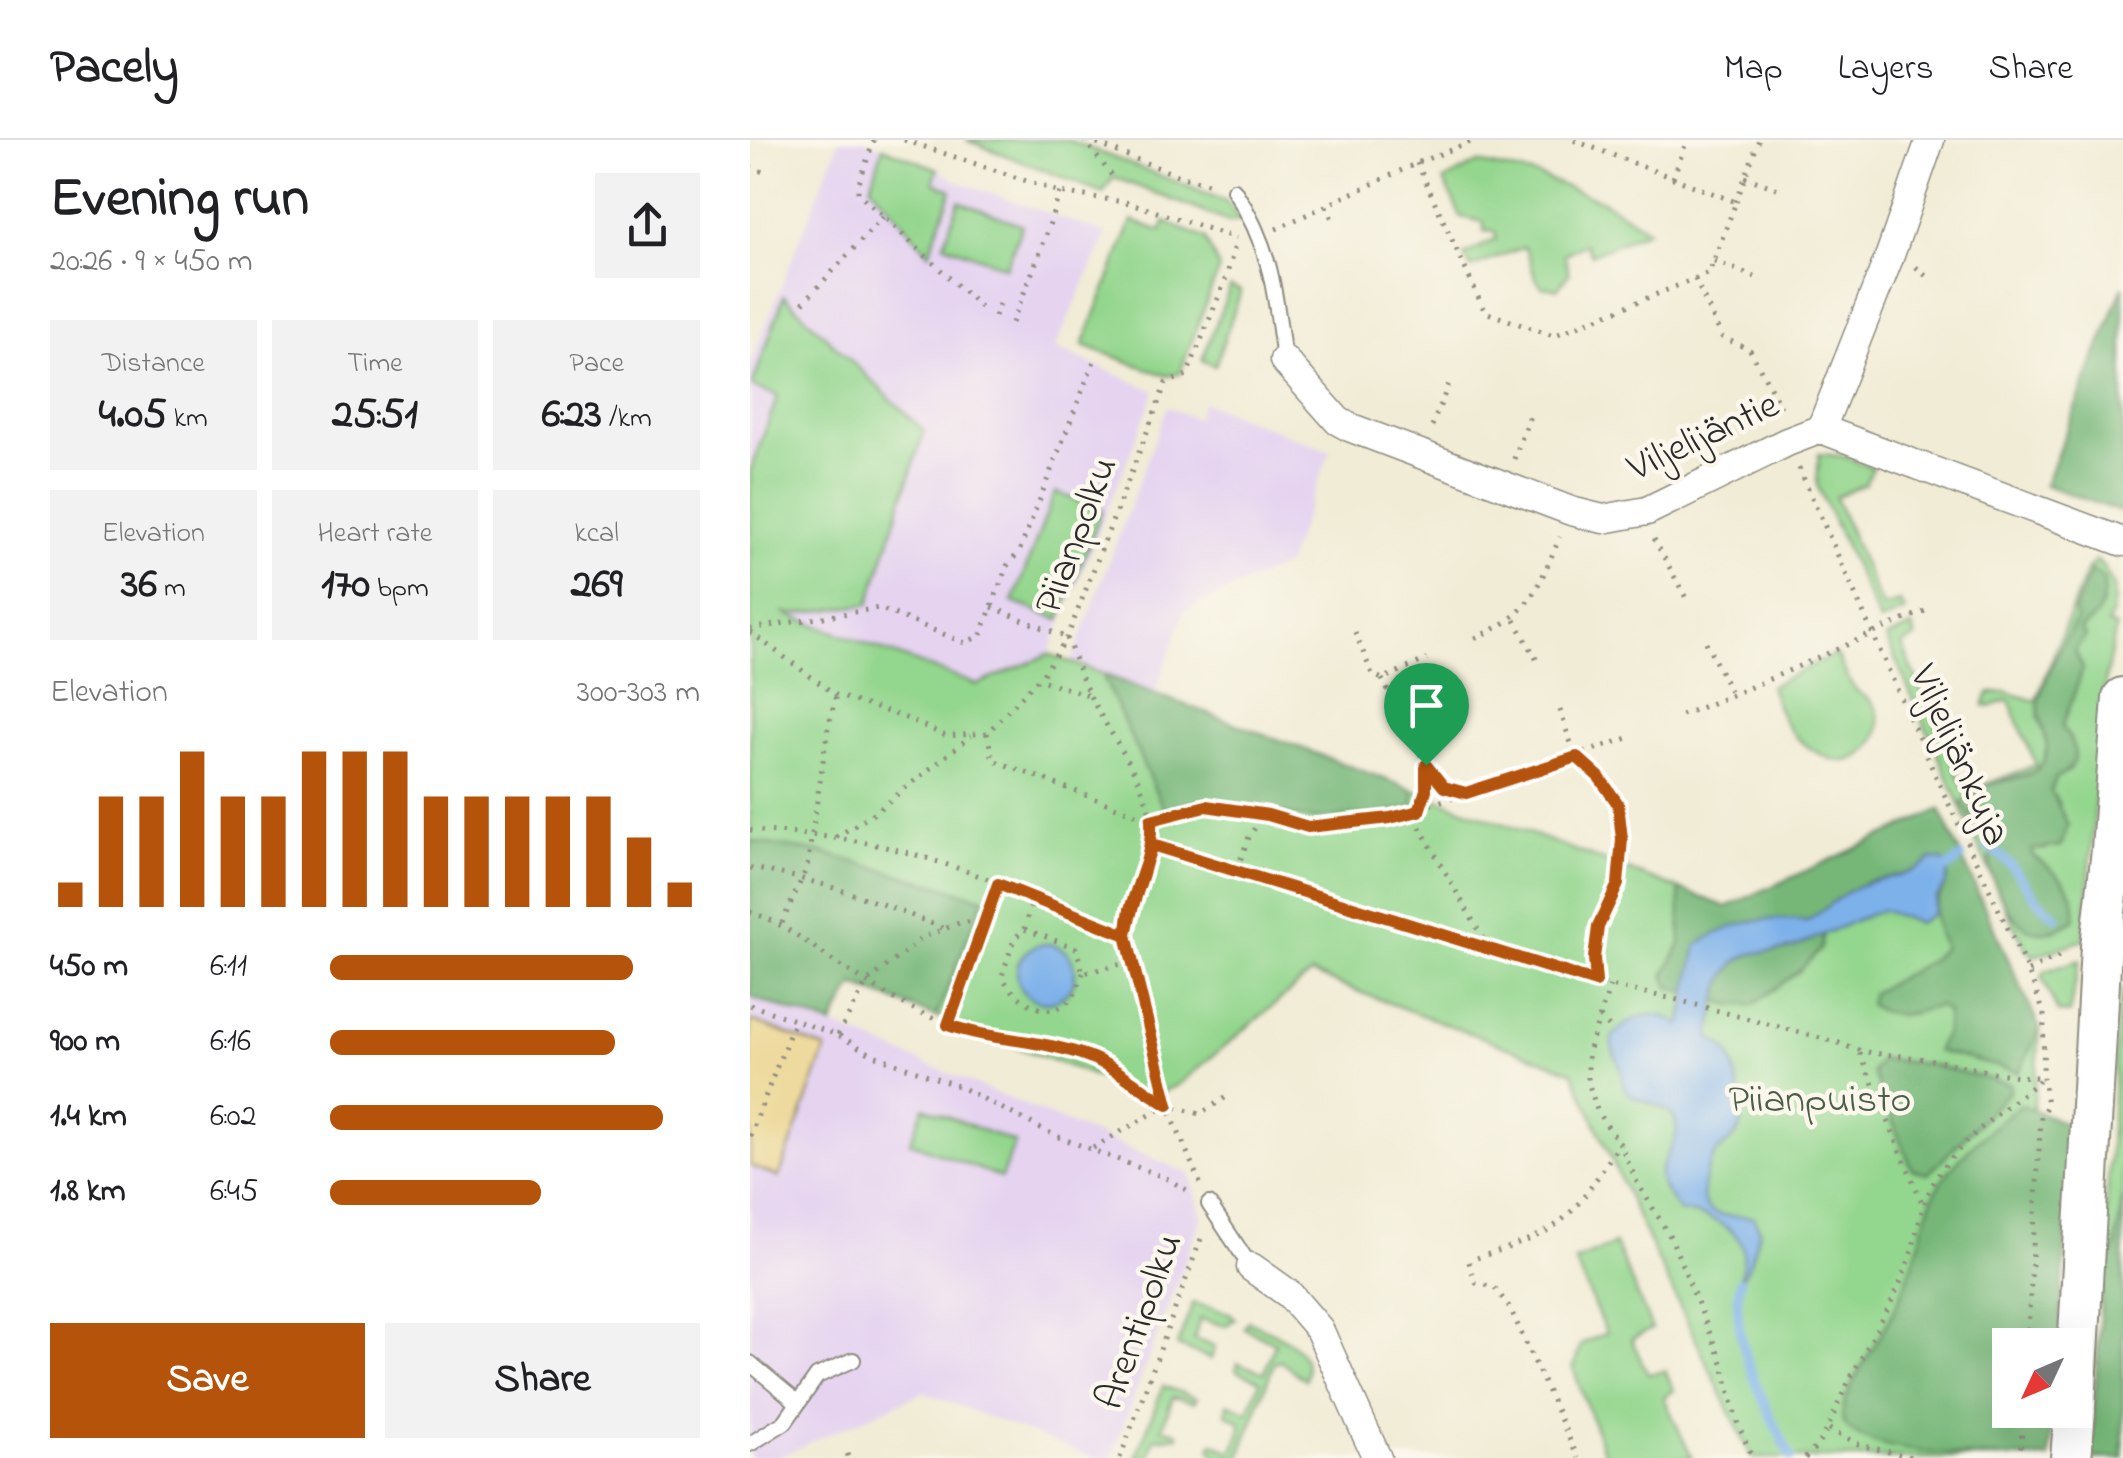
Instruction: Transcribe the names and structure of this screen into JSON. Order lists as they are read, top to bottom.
{
  "streets": {
    "street": ["Viljelijäntie"],
    "path": ["Piianpolku", "Viljelijänkuja", "Arentipolku"]
  },
  "crossings": [
    ["Piianpolku", "Arentipolku"]
  ],
  "parks": ["Piianpuisto"],
  "north": "bottom left",
  "page": {
    "header": "Pacely",
    "nav": ["Map", "Layers", "Share"],
    "heading": ["Evening run", "20:26 · 9 × 450 m"],
    "stats": [
      ["Distance", "4.05 km"],
      ["Time", "25:51"],
      ["Pace", "6:23 /km"],
      ["Elevation", "36 m"],
      ["Heart rate", "170 bpm"],
      ["kcal", "269"]
    ],
    "chart": ["Elevation", "300–303 m"],
    "list": [
      {
        "name": "450 m",
        "note": "6:11"
      },
      {
        "name": "900 m",
        "note": "6:16"
      },
      {
        "name": "1.4 km",
        "note": "6:02"
      },
      {
        "name": "1.8 km",
        "note": "6:45"
      }
    ],
    "buttons": ["Save", "Share"]
  }
}
